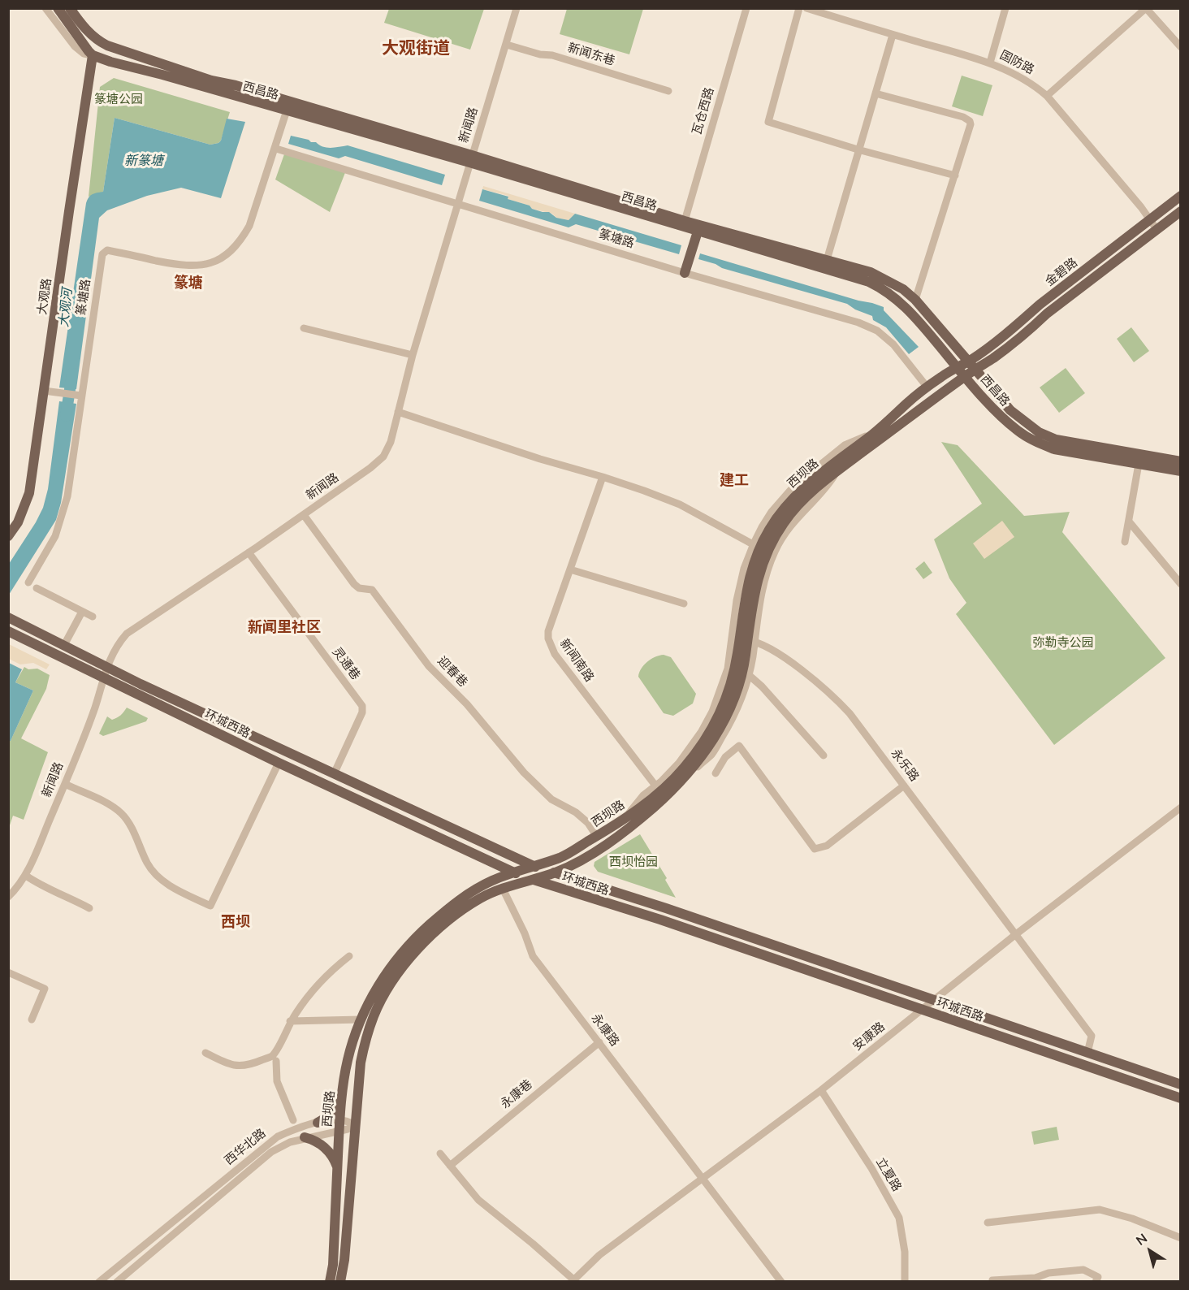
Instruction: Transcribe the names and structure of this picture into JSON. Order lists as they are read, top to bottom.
{
  "streets": {
    "main road": [
      "西昌路",
      "金碧路",
      "大观路",
      "西坝路",
      "环城西路"
    ],
    "street": [
      "新闻东巷",
      "国防路",
      "瓦仓西路",
      "新闻路",
      "篆塘路",
      "新闻南路",
      "灵通巷",
      "迎春巷",
      "永乐路",
      "永康路",
      "安康路",
      "永康巷",
      "西华北路",
      "立夏路"
    ]
  },
  "crossings": [
    ["新闻东巷", "新闻路"],
    ["国防路", "金碧路"],
    ["西昌路", "瓦仓西路"],
    ["西昌路", "新闻路"],
    ["西昌路", "篆塘路"],
    ["西昌路", "金碧路"],
    ["西昌路", "大观路"],
    ["西昌路", "西坝路"],
    ["新闻路", "篆塘路"],
    ["新闻路", "灵通巷"],
    ["新闻路", "迎春巷"],
    ["新闻路", "环城西路"],
    ["篆塘路", "西坝路"],
    ["金碧路", "西坝路"],
    ["西坝路", "迎春巷"],
    ["西坝路", "环城西路"],
    ["西坝路", "永乐路"],
    ["西坝路", "永康路"],
    ["西坝路", "西华北路"],
    ["灵通巷", "环城西路"],
    ["环城西路", "永乐路"],
    ["环城西路", "安康路"],
    ["永乐路", "安康路"],
    ["永康路", "安康路"],
    ["永康路", "永康巷"],
    ["安康路", "立夏路"]
  ],
  "districts": [
    "大观街道",
    "篆塘",
    "建工",
    "新闻里社区",
    "西坝"
  ],
  "water": ["新篆塘", "大观河"],
  "parks": ["篆塘公园", "弥勒寺公园", "西坝怡园"],
  "north": "top left"
}
